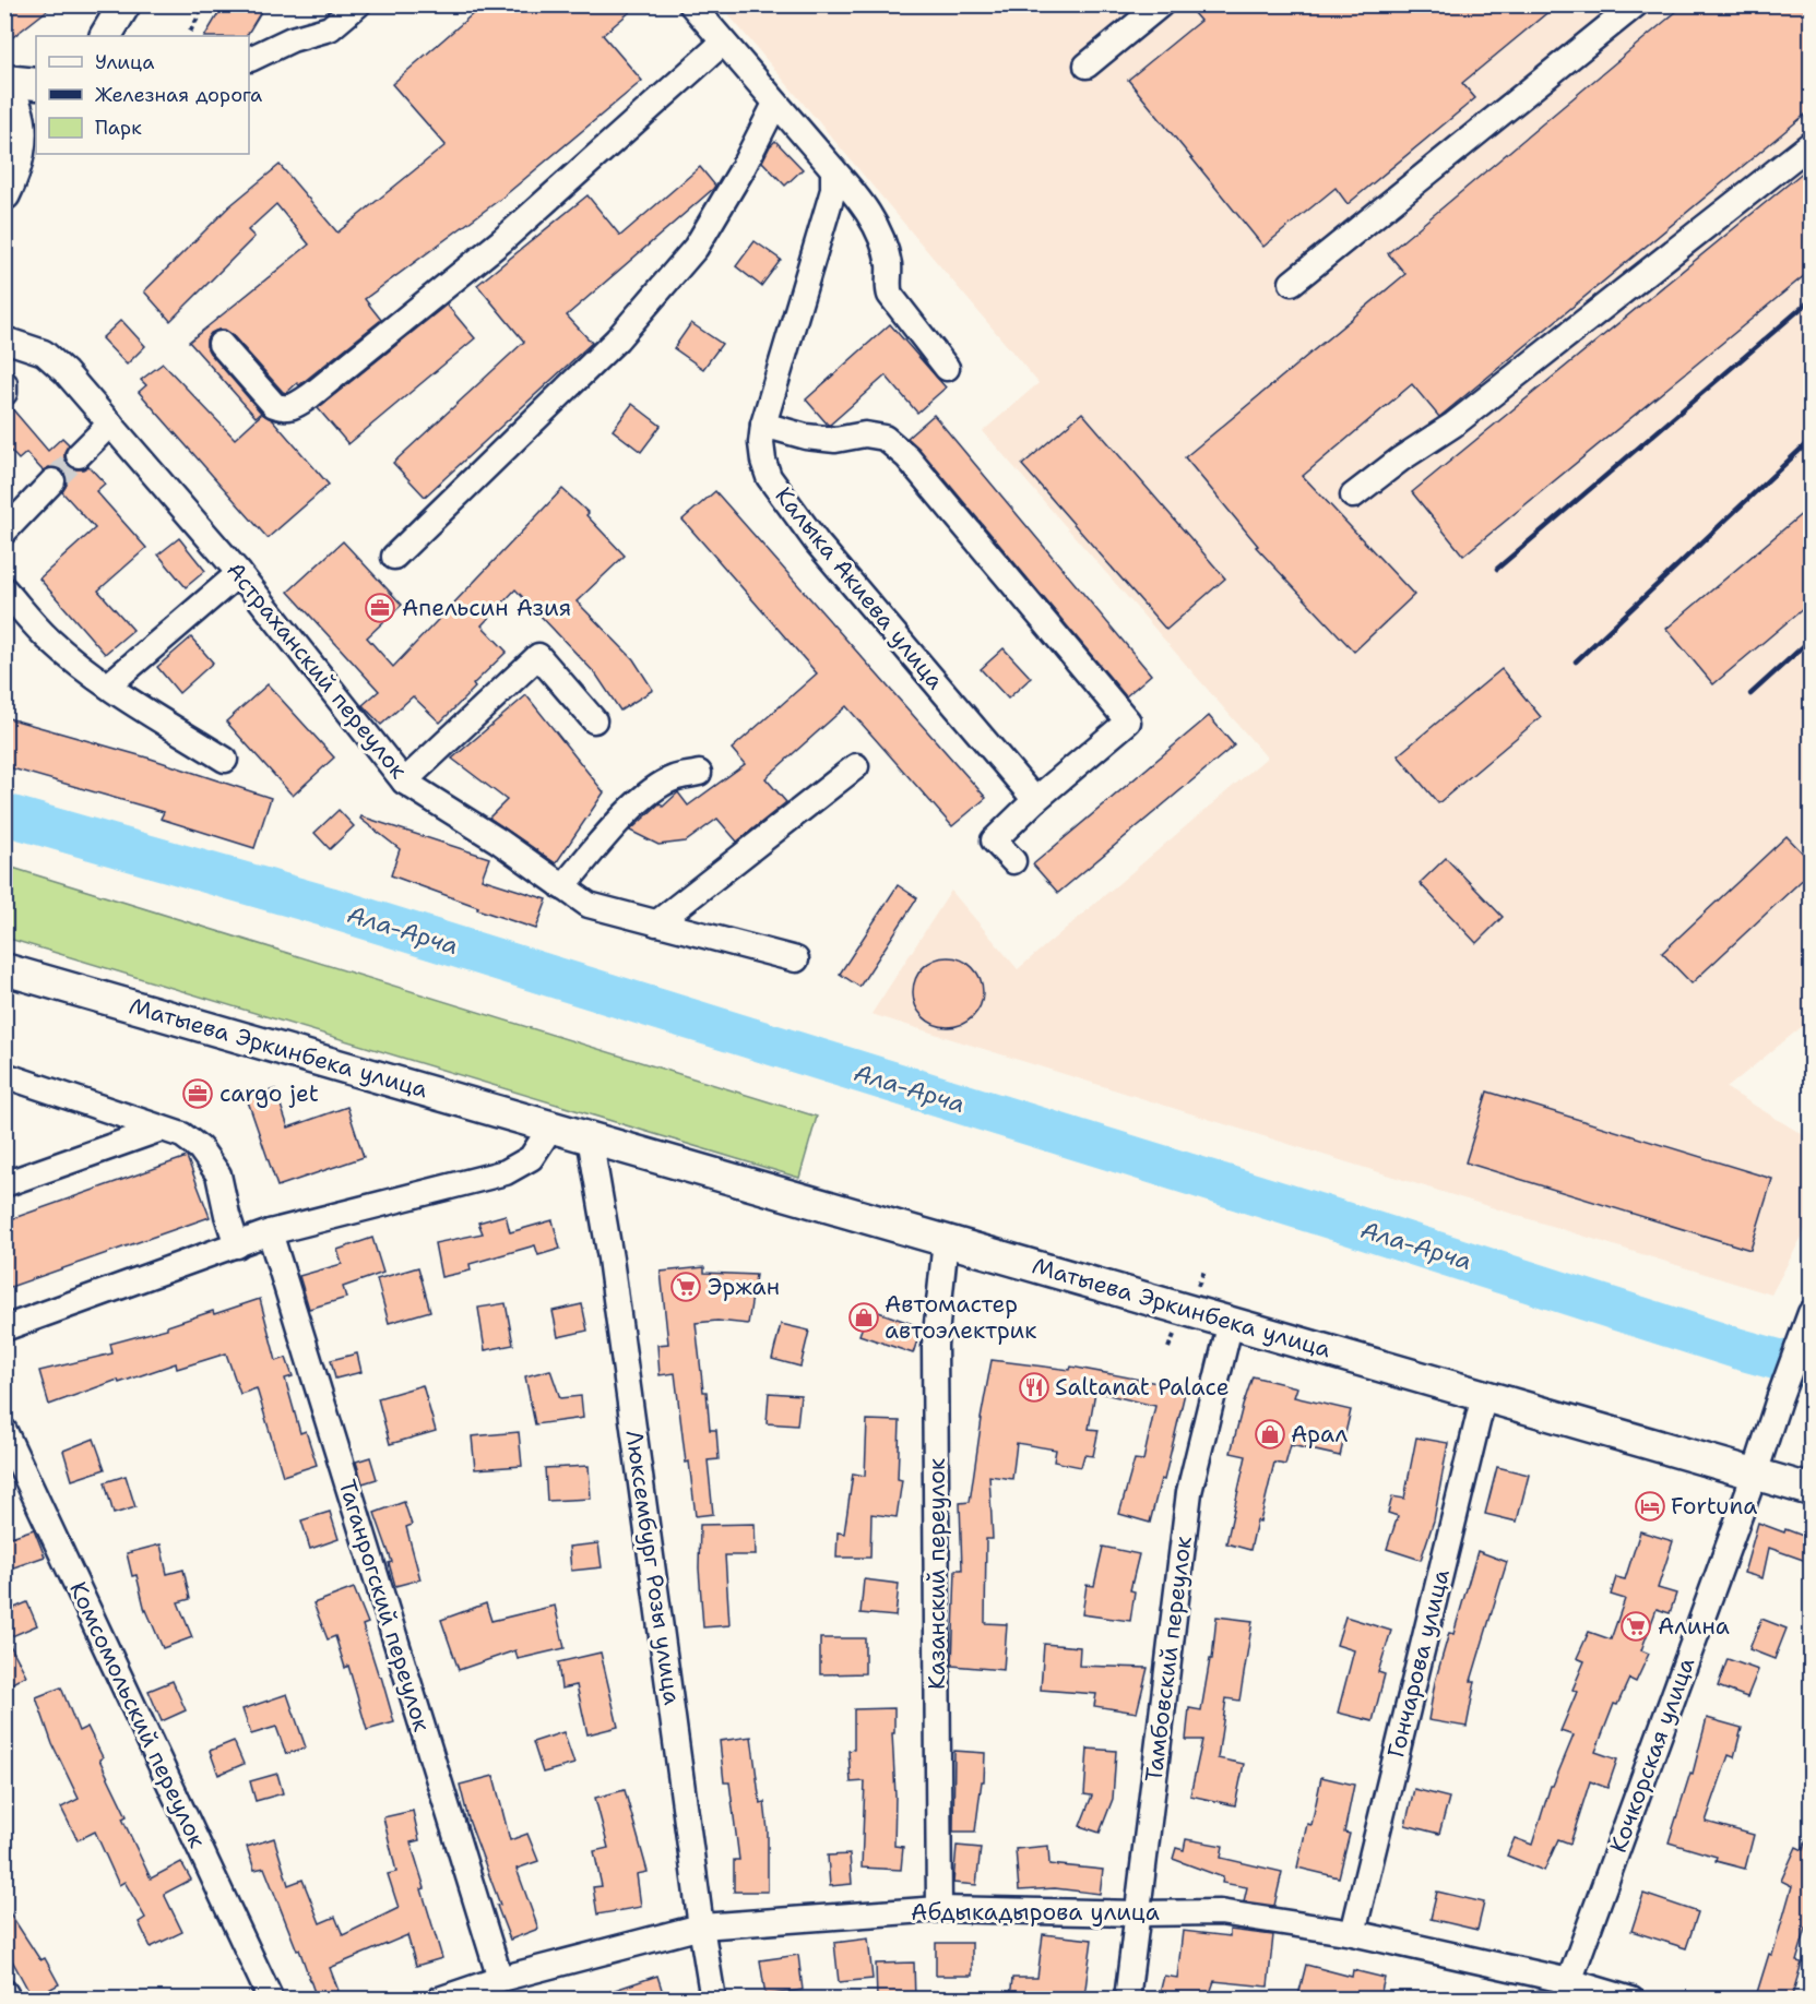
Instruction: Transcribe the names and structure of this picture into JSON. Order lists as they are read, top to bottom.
{
  "streets": {
    "main road": ["Матыева Эркинбека улица"],
    "street": [
      "Калыка Акиева улица",
      "Астраханский переулок",
      "Люксембург Розы улица",
      "Казанский переулок",
      "Таганрогский переулок",
      "Тамбовский переулок",
      "Гончарова улица",
      "Комсомольский переулок",
      "Кочкорская улица",
      "Абдыкадырова улица"
    ]
  },
  "crossings": [
    ["Матыева Эркинбека улица", "Люксембург Розы улица"],
    ["Матыева Эркинбека улица", "Казанский переулок"],
    ["Матыева Эркинбека улица", "Тамбовский переулок"],
    ["Матыева Эркинбека улица", "Гончарова улица"],
    ["Матыева Эркинбека улица", "Кочкорская улица"],
    ["Люксембург Розы улица", "Абдыкадырова улица"],
    ["Казанский переулок", "Абдыкадырова улица"],
    ["Таганрогский переулок", "Абдыкадырова улица"],
    ["Тамбовский переулок", "Абдыкадырова улица"],
    ["Гончарова улица", "Абдыкадырова улица"],
    ["Кочкорская улица", "Абдыкадырова улица"]
  ],
  "water": ["Ала-Арча"],
  "places": {
    "office": ["Апельсин Азия", "cargo jet"],
    "supermarket": ["Эржан", "Алина"],
    "shop": ["Автомастер автоэлектрик", "Арал"],
    "restaurant": ["Saltanat Palace"],
    "hotel": ["Fortuna"]
  },
  "legend": ["Улица", "Железная дорога", "Парк"]
}
